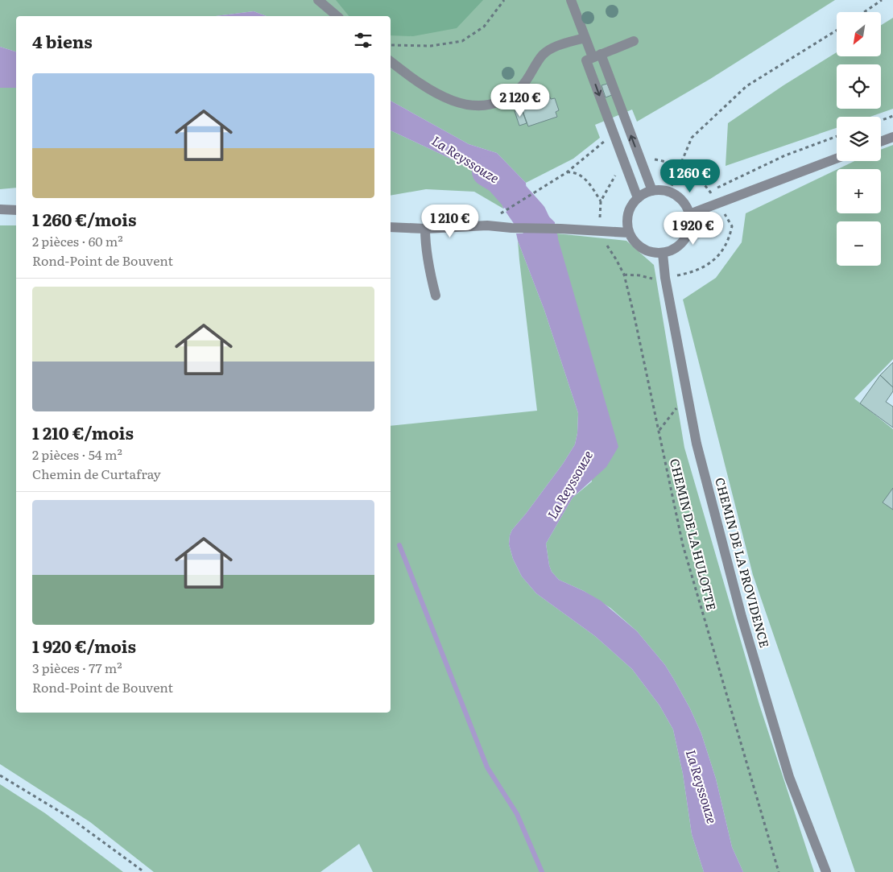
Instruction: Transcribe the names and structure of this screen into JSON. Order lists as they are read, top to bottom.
{
  "streets": {
    "street": ["CHEMIN DE LA PROVIDENCE"],
    "path": ["CHEMIN DE LA HULOTTE"]
  },
  "water": ["La Reyssouze"],
  "north": "bottom left",
  "page": {
    "map_buttons": ["+", "−"],
    "heading": "4 biens",
    "list": [
      {
        "name": "1 260 €/mois",
        "note": "2 pièces · 60 m² · Rond-Point de Bouvent"
      },
      {
        "name": "1 210 €/mois",
        "note": "2 pièces · 54 m² · Chemin de Curtafray"
      },
      {
        "name": "1 920 €/mois",
        "note": "3 pièces · 77 m² · Rond-Point de Bouvent"
      }
    ],
    "price": [
      "2 120 €",
      "1 260 €",
      "1 210 €",
      "1 920 €"
    ]
  }
}
